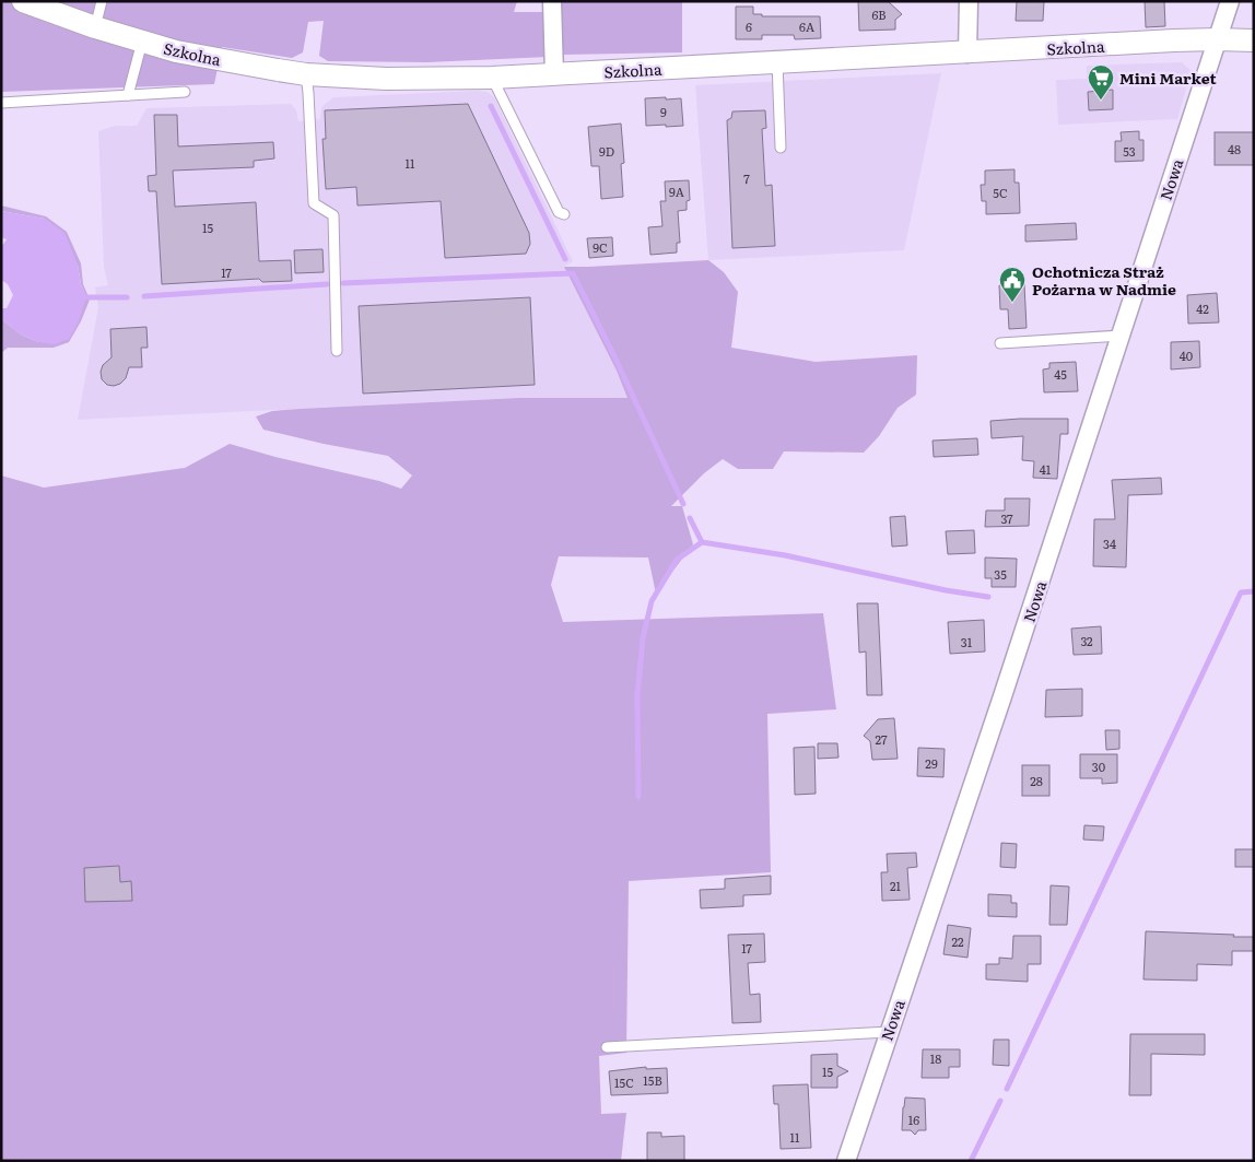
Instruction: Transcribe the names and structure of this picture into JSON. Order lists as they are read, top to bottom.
{
  "streets": {
    "street": ["Szkolna", "Nowa"]
  },
  "crossings": [
    ["Szkolna", "Nowa"]
  ],
  "places": {
    "supermarket": ["Mini Market"],
    "public building": ["Ochotnicza Straż Pożarna w Nadmie"]
  },
  "house_numbers": [
    "6B",
    "6",
    "6A",
    "9",
    "48",
    "9D",
    "53",
    "11",
    "7",
    "9A",
    "5C",
    "15",
    "9C",
    "17",
    "42",
    "40",
    "45",
    "41",
    "37",
    "34",
    "35",
    "32",
    "31",
    "27",
    "29",
    "30",
    "28",
    "21",
    "22",
    "17",
    "18",
    "15",
    "15B",
    "15C",
    "16",
    "11"
  ]
}
